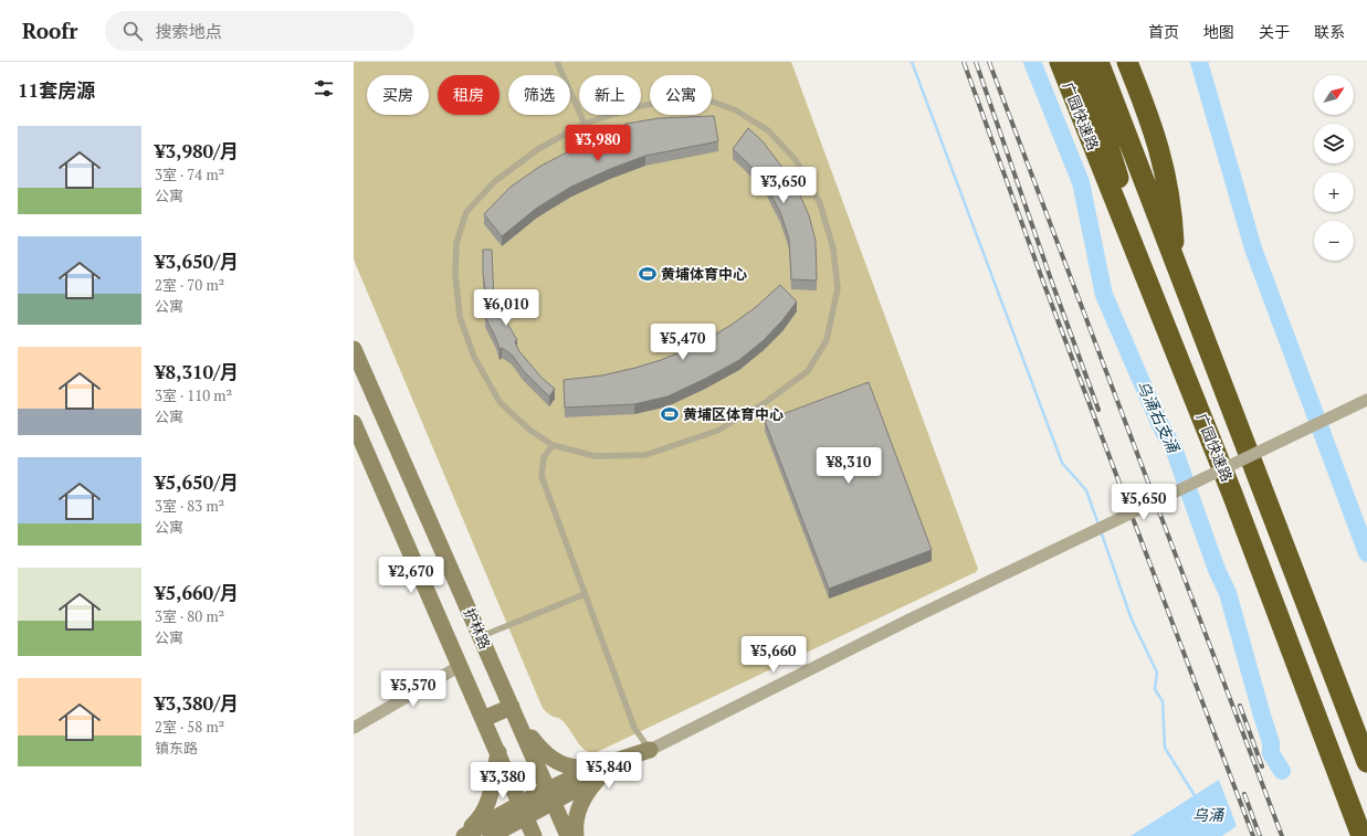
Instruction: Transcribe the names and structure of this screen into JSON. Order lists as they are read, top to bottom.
{
  "streets": {
    "highway": ["广园快速路"],
    "main road": ["护林路"]
  },
  "water": ["乌涌右支涌", "乌涌"],
  "places": {
    "sports": ["黄埔体育中心", "黄埔区体育中心"]
  },
  "north": "top right",
  "page": {
    "header": "Roofr",
    "search": "搜索地点",
    "nav": [
      "首页",
      "地图",
      "关于",
      "联系"
    ],
    "heading": "11套房源",
    "map_buttons": ["+", "−"],
    "chip": [
      "买房",
      "租房",
      "筛选",
      "新上",
      "公寓"
    ],
    "list": [
      {
        "name": "¥3,980/月",
        "note": "3室 · 74 m² · 公寓"
      },
      {
        "name": "¥3,650/月",
        "note": "2室 · 70 m² · 公寓"
      },
      {
        "name": "¥8,310/月",
        "note": "3室 · 110 m² · 公寓"
      },
      {
        "name": "¥5,650/月",
        "note": "3室 · 83 m² · 公寓"
      },
      {
        "name": "¥5,660/月",
        "note": "3室 · 80 m² · 公寓"
      },
      {
        "name": "¥3,380/月",
        "note": "2室 · 58 m² · 镇东路"
      }
    ],
    "price": [
      "¥3,980",
      "¥3,650",
      "¥6,010",
      "¥5,470",
      "¥8,310",
      "¥5,650",
      "¥2,670",
      "¥5,660",
      "¥5,570",
      "¥5,840",
      "¥3,380"
    ]
  }
}
